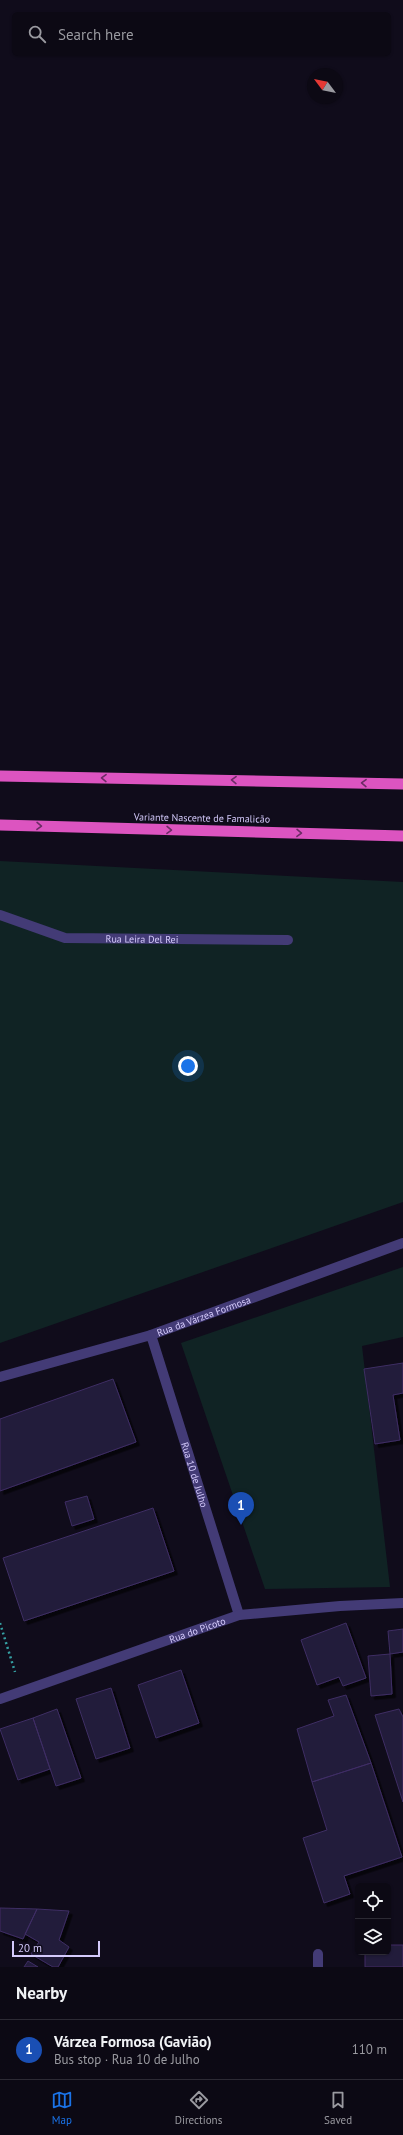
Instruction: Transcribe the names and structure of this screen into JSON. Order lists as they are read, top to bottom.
{
  "streets": {
    "highway": ["Variante Nascente de Famalicão"],
    "street": [
      "Rua Leira Del Rei",
      "Rua da Várzea Formosa",
      "Rua 10 de Julho",
      "Rua do Picoto"
    ]
  },
  "crossings": [
    ["Rua da Várzea Formosa", "Rua 10 de Julho"],
    ["Rua 10 de Julho", "Rua do Picoto"]
  ],
  "scale_bar": "20 m",
  "north": "top left",
  "page": {
    "search": "Search here",
    "pins": "1",
    "scale": "20 m",
    "heading": "Nearby",
    "list": [
      {
        "mark": "1",
        "name": "Várzea Formosa (Gavião)",
        "note": "Bus stop · Rua 10 de Julho",
        "value": "110 m"
      }
    ],
    "nav": ["Map", "Directions", "Saved"]
  }
}
